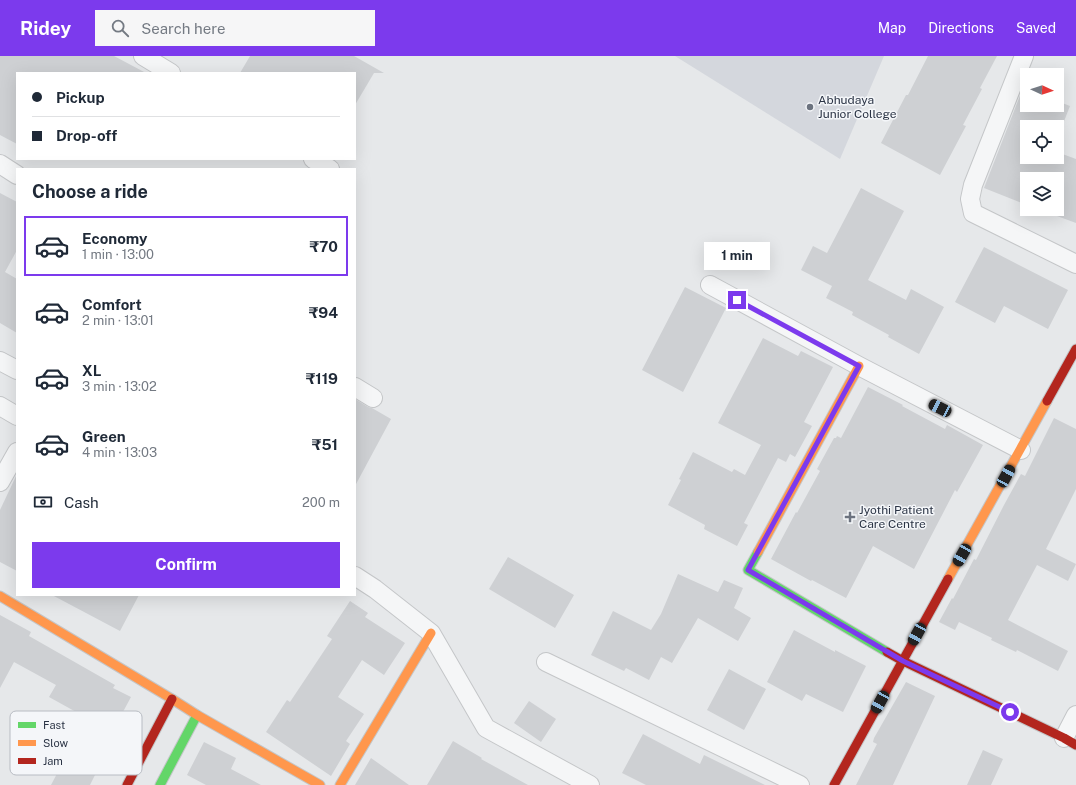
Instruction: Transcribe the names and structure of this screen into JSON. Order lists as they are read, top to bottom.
{
  "places": {
    "other": ["Abhudaya Junior College"],
    "health": ["Jyothi Patient Care Centre"]
  },
  "legend": ["Fast", "Slow", "Jam"],
  "north": "right",
  "page": {
    "header": "Ridey",
    "search": "Search here",
    "nav": ["Map", "Directions", "Saved"],
    "banner": ["Pickup", "Drop-off"],
    "heading": "Choose a ride",
    "list": [
      {
        "name": "Economy",
        "note": "1 min · 13:00",
        "value": "₹70"
      },
      {
        "name": "Comfort",
        "note": "2 min · 13:01",
        "value": "₹94"
      },
      {
        "name": "XL",
        "note": "3 min · 13:02",
        "value": "₹119"
      },
      {
        "name": "Green",
        "note": "4 min · 13:03",
        "value": "₹51"
      }
    ],
    "bubble": "1 min",
    "pay": ["Cash", "200 m"],
    "buttons": "Confirm"
  }
}
